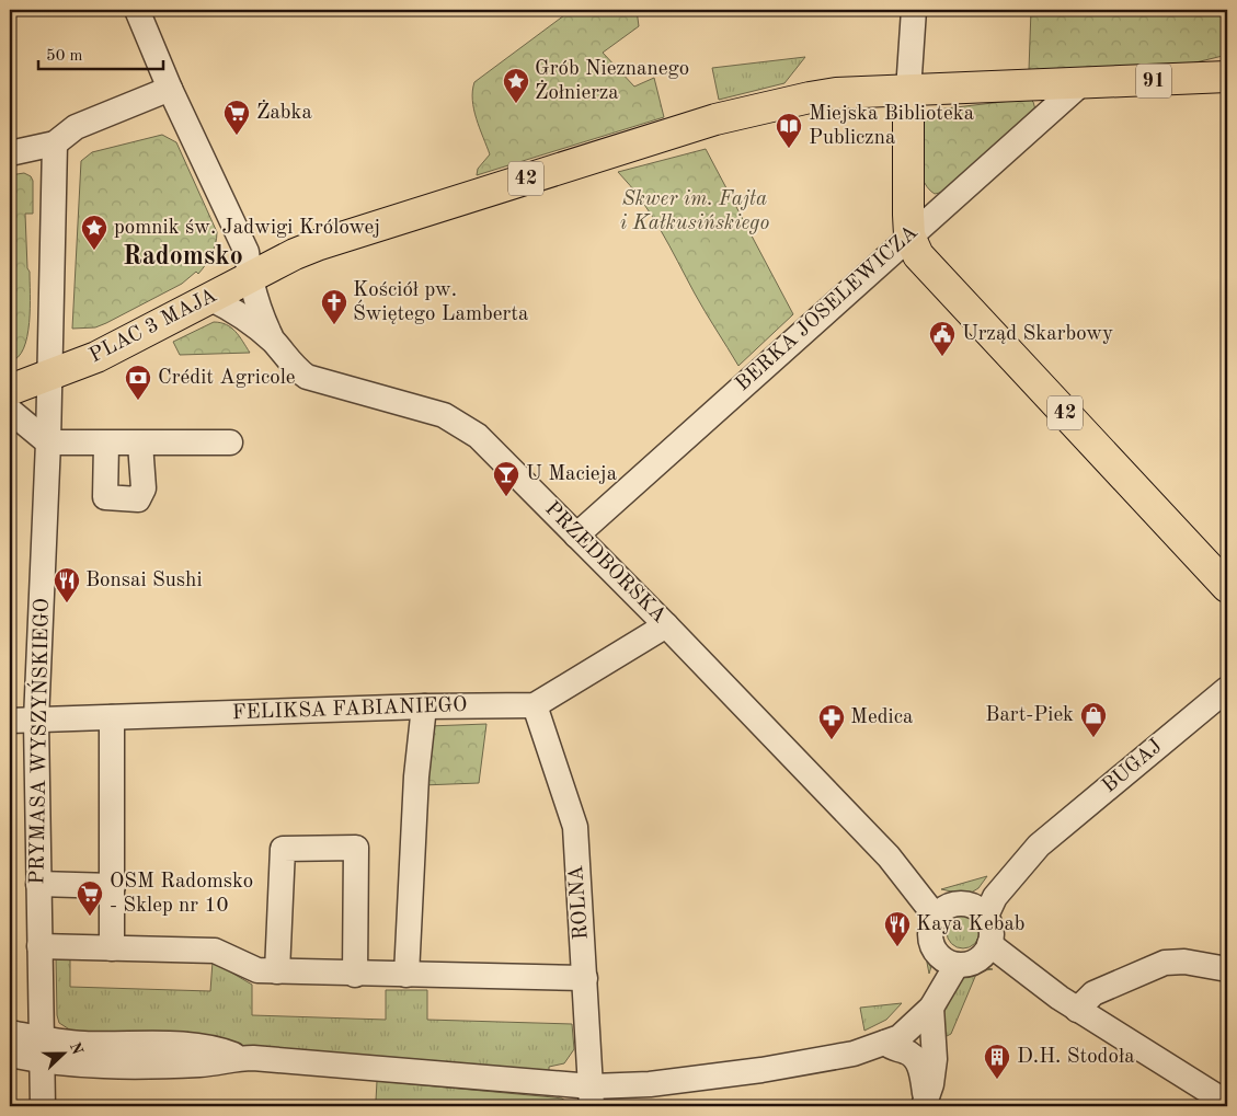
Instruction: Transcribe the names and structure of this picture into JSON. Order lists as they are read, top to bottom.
{
  "streets": {
    "main road": ["91", "42", "PLAC 3 MAJA"],
    "street": [
      "BERKA JOSELEWICZA",
      "PRZEDBORSKA",
      "FELIKSA FABIANIEGO",
      "PRYMASA WYSZYŃSKIEGO",
      "BUGAJ",
      "ROLNA"
    ]
  },
  "crossings": [
    ["91", "42"],
    ["91", "BERKA JOSELEWICZA"],
    ["42", "BERKA JOSELEWICZA"],
    ["42", "PLAC 3 MAJA"],
    ["42", "PRZEDBORSKA"],
    ["BERKA JOSELEWICZA", "PRZEDBORSKA"],
    ["PLAC 3 MAJA", "PRZEDBORSKA"],
    ["PLAC 3 MAJA", "PRYMASA WYSZYŃSKIEGO"],
    ["PRZEDBORSKA", "BUGAJ"],
    ["FELIKSA FABIANIEGO", "PRYMASA WYSZYŃSKIEGO"],
    ["FELIKSA FABIANIEGO", "ROLNA"]
  ],
  "districts": ["Radomsko"],
  "parks": ["Skwer im. Fajta i Kałkusińskiego"],
  "places": {
    "place": ["Grób Nieznanego Żołnierza", "pomnik św. Jadwigi Królowej"],
    "supermarket": ["Żabka", "OSM Radomsko - Sklep nr 10"],
    "library": ["Miejska Biblioteka Publiczna"],
    "church": ["Kościół pw. Świętego Lamberta"],
    "public building": ["Urząd Skarbowy"],
    "bank": ["Crédit Agricole"],
    "bar": ["U Macieja"],
    "restaurant": ["Bonsai Sushi", "Kaya Kebab"],
    "shop": ["Bart-Piek"],
    "pharmacy": ["Medica"],
    "building": ["D.H. Stodoła"]
  },
  "scale_bar": "50 m",
  "north": "right"
}
